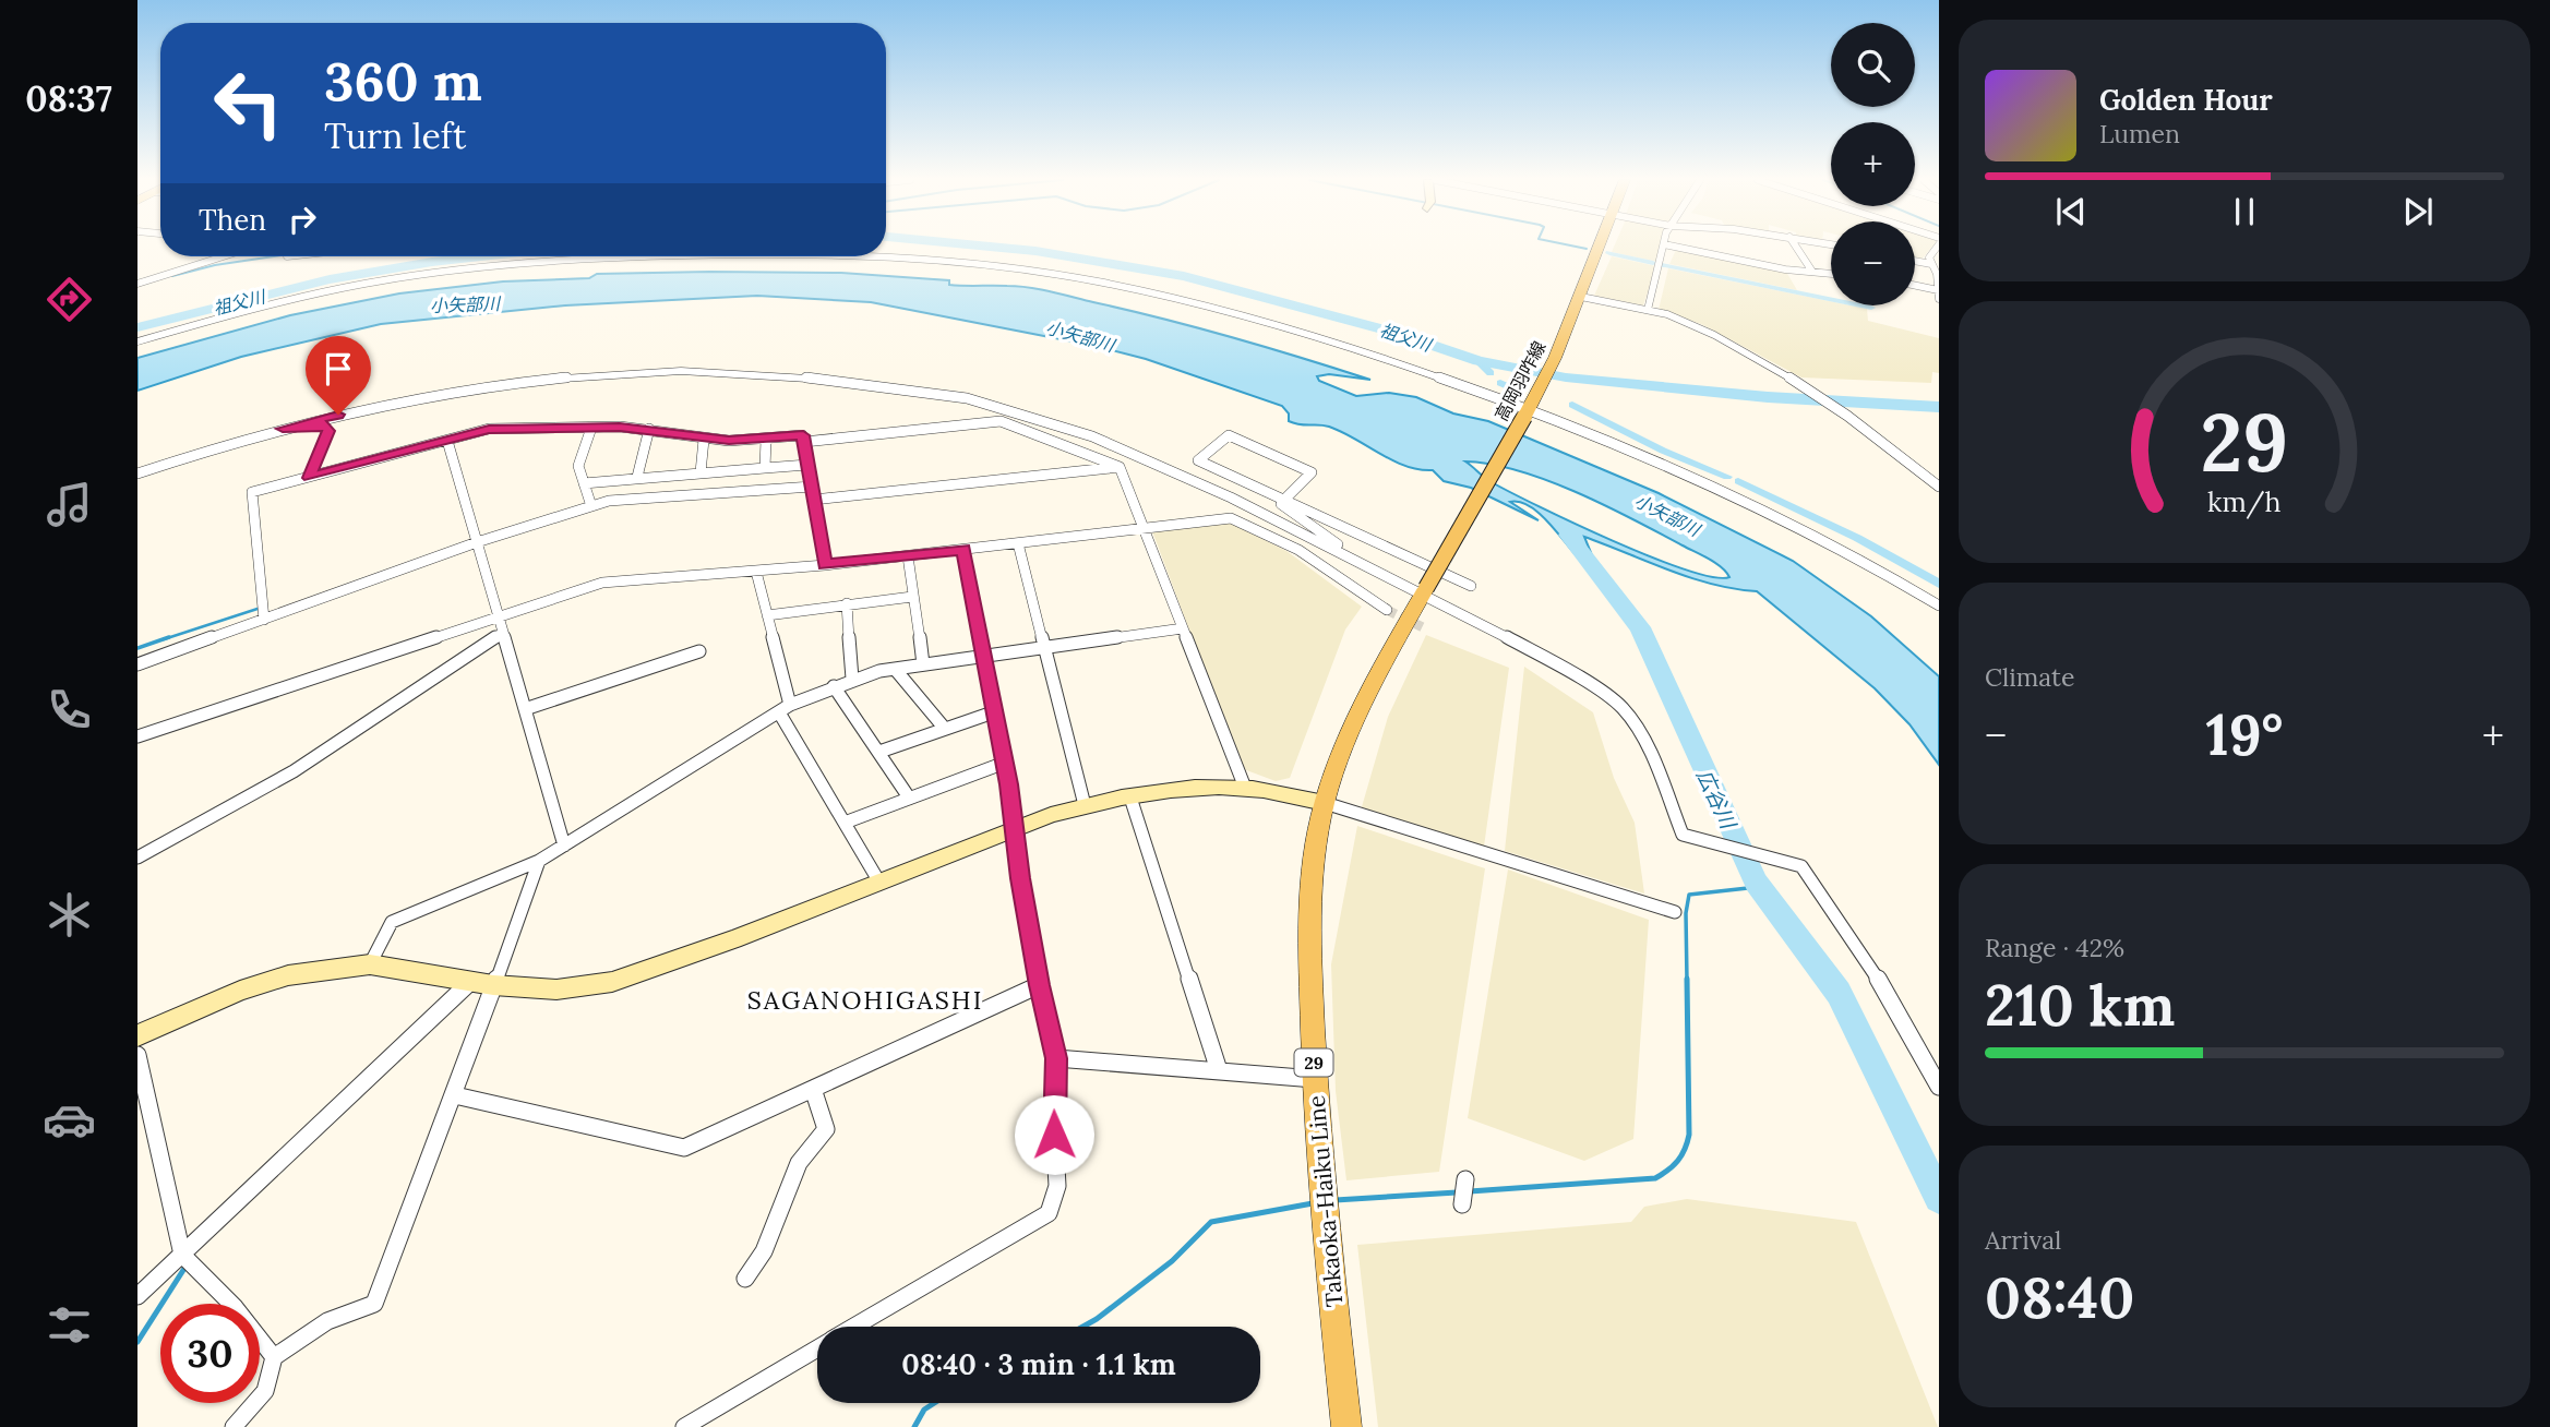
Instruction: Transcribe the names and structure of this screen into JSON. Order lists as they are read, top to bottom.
{
  "streets": {
    "main road": ["高岡羽咋線", "29", "Takaoka-Haiku Line"]
  },
  "crossings": [
    ["高岡羽咋線", "Takaoka-Haiku Line"]
  ],
  "districts": ["SAGANOHIGASHI"],
  "water": ["祖父川", "小矢部川", "広谷川"],
  "page": {
    "tabs": "08:37",
    "map_buttons": ["+", "−"],
    "turn": ["360 m", "Turn left"],
    "song": ["Golden Hour", "Lumen"],
    "then": "Then",
    "tile": [
      "Climate",
      ["Range · 42%", "210 km"],
      ["Arrival", "08:40"]
    ],
    "heat": ["−", "19°", "+"],
    "limit": "30",
    "trip": "08:40 · 3 min · 1.1 km",
    "gauge": ["29", "km/h"]
  }
}
